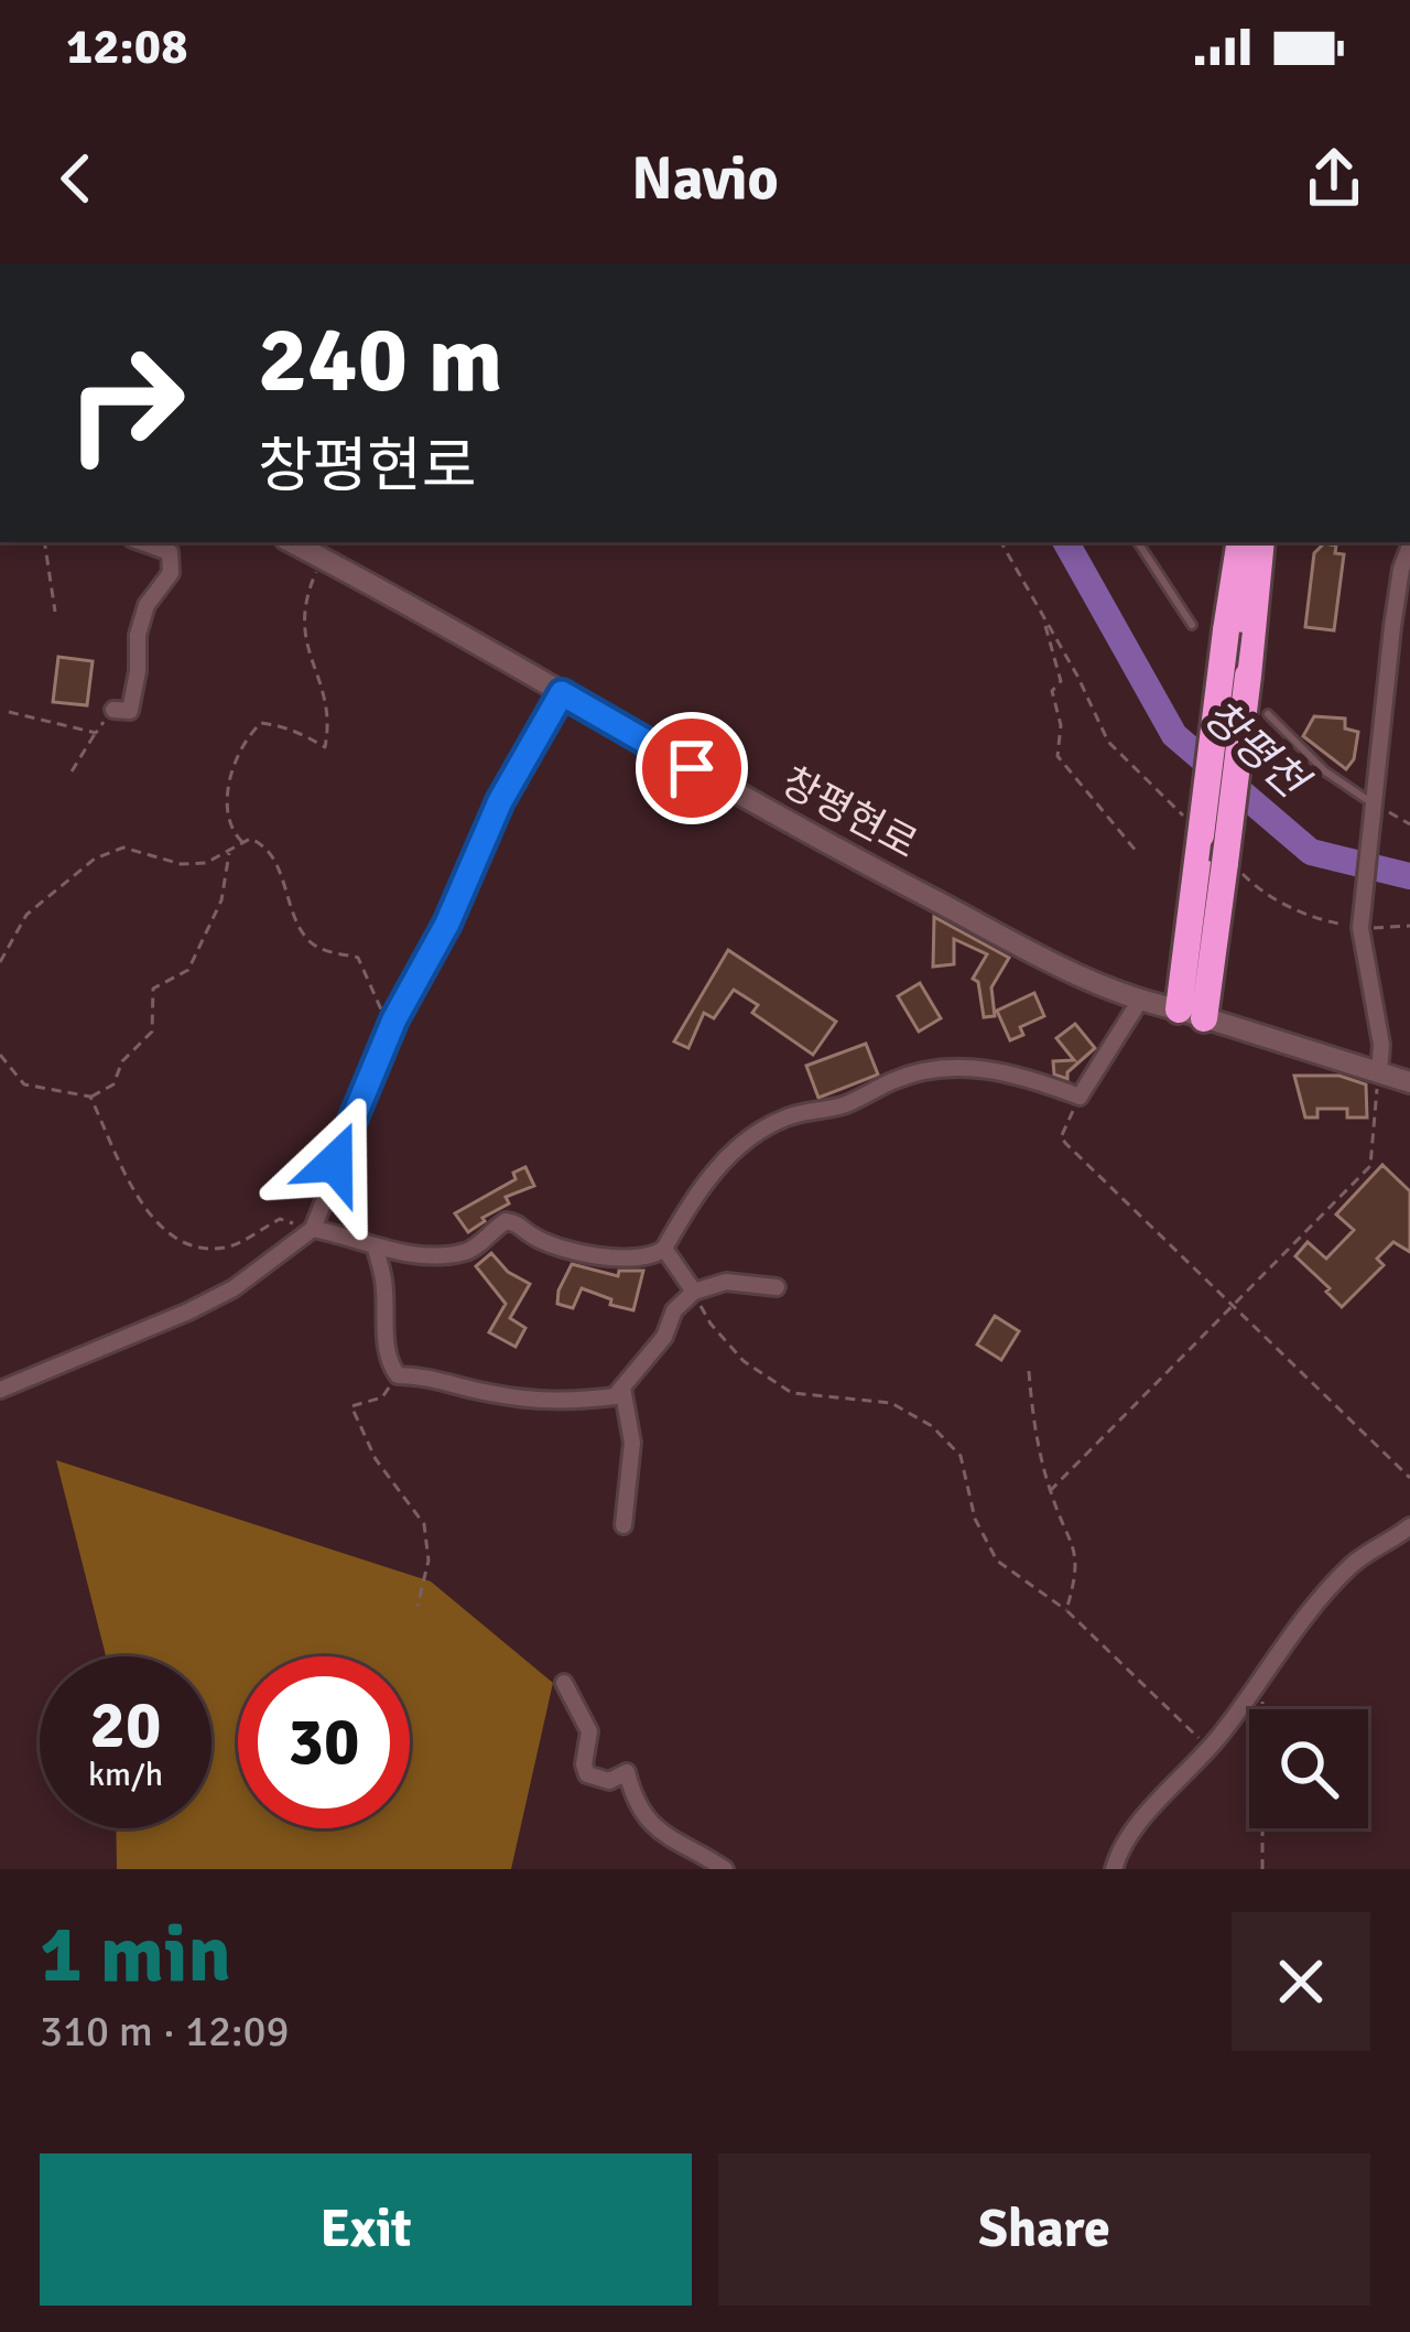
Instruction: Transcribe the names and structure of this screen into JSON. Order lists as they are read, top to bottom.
{
  "streets": {
    "main road": ["창평현로"]
  },
  "water": ["창평천"],
  "page": {
    "status": "12:08",
    "header": "Navio",
    "turn": ["240 m", "창평현로"],
    "speed": "20 km/h",
    "limit": "30",
    "heading": ["1 min", "310 m · 12:09"],
    "buttons": ["Exit", "Share"]
  }
}
